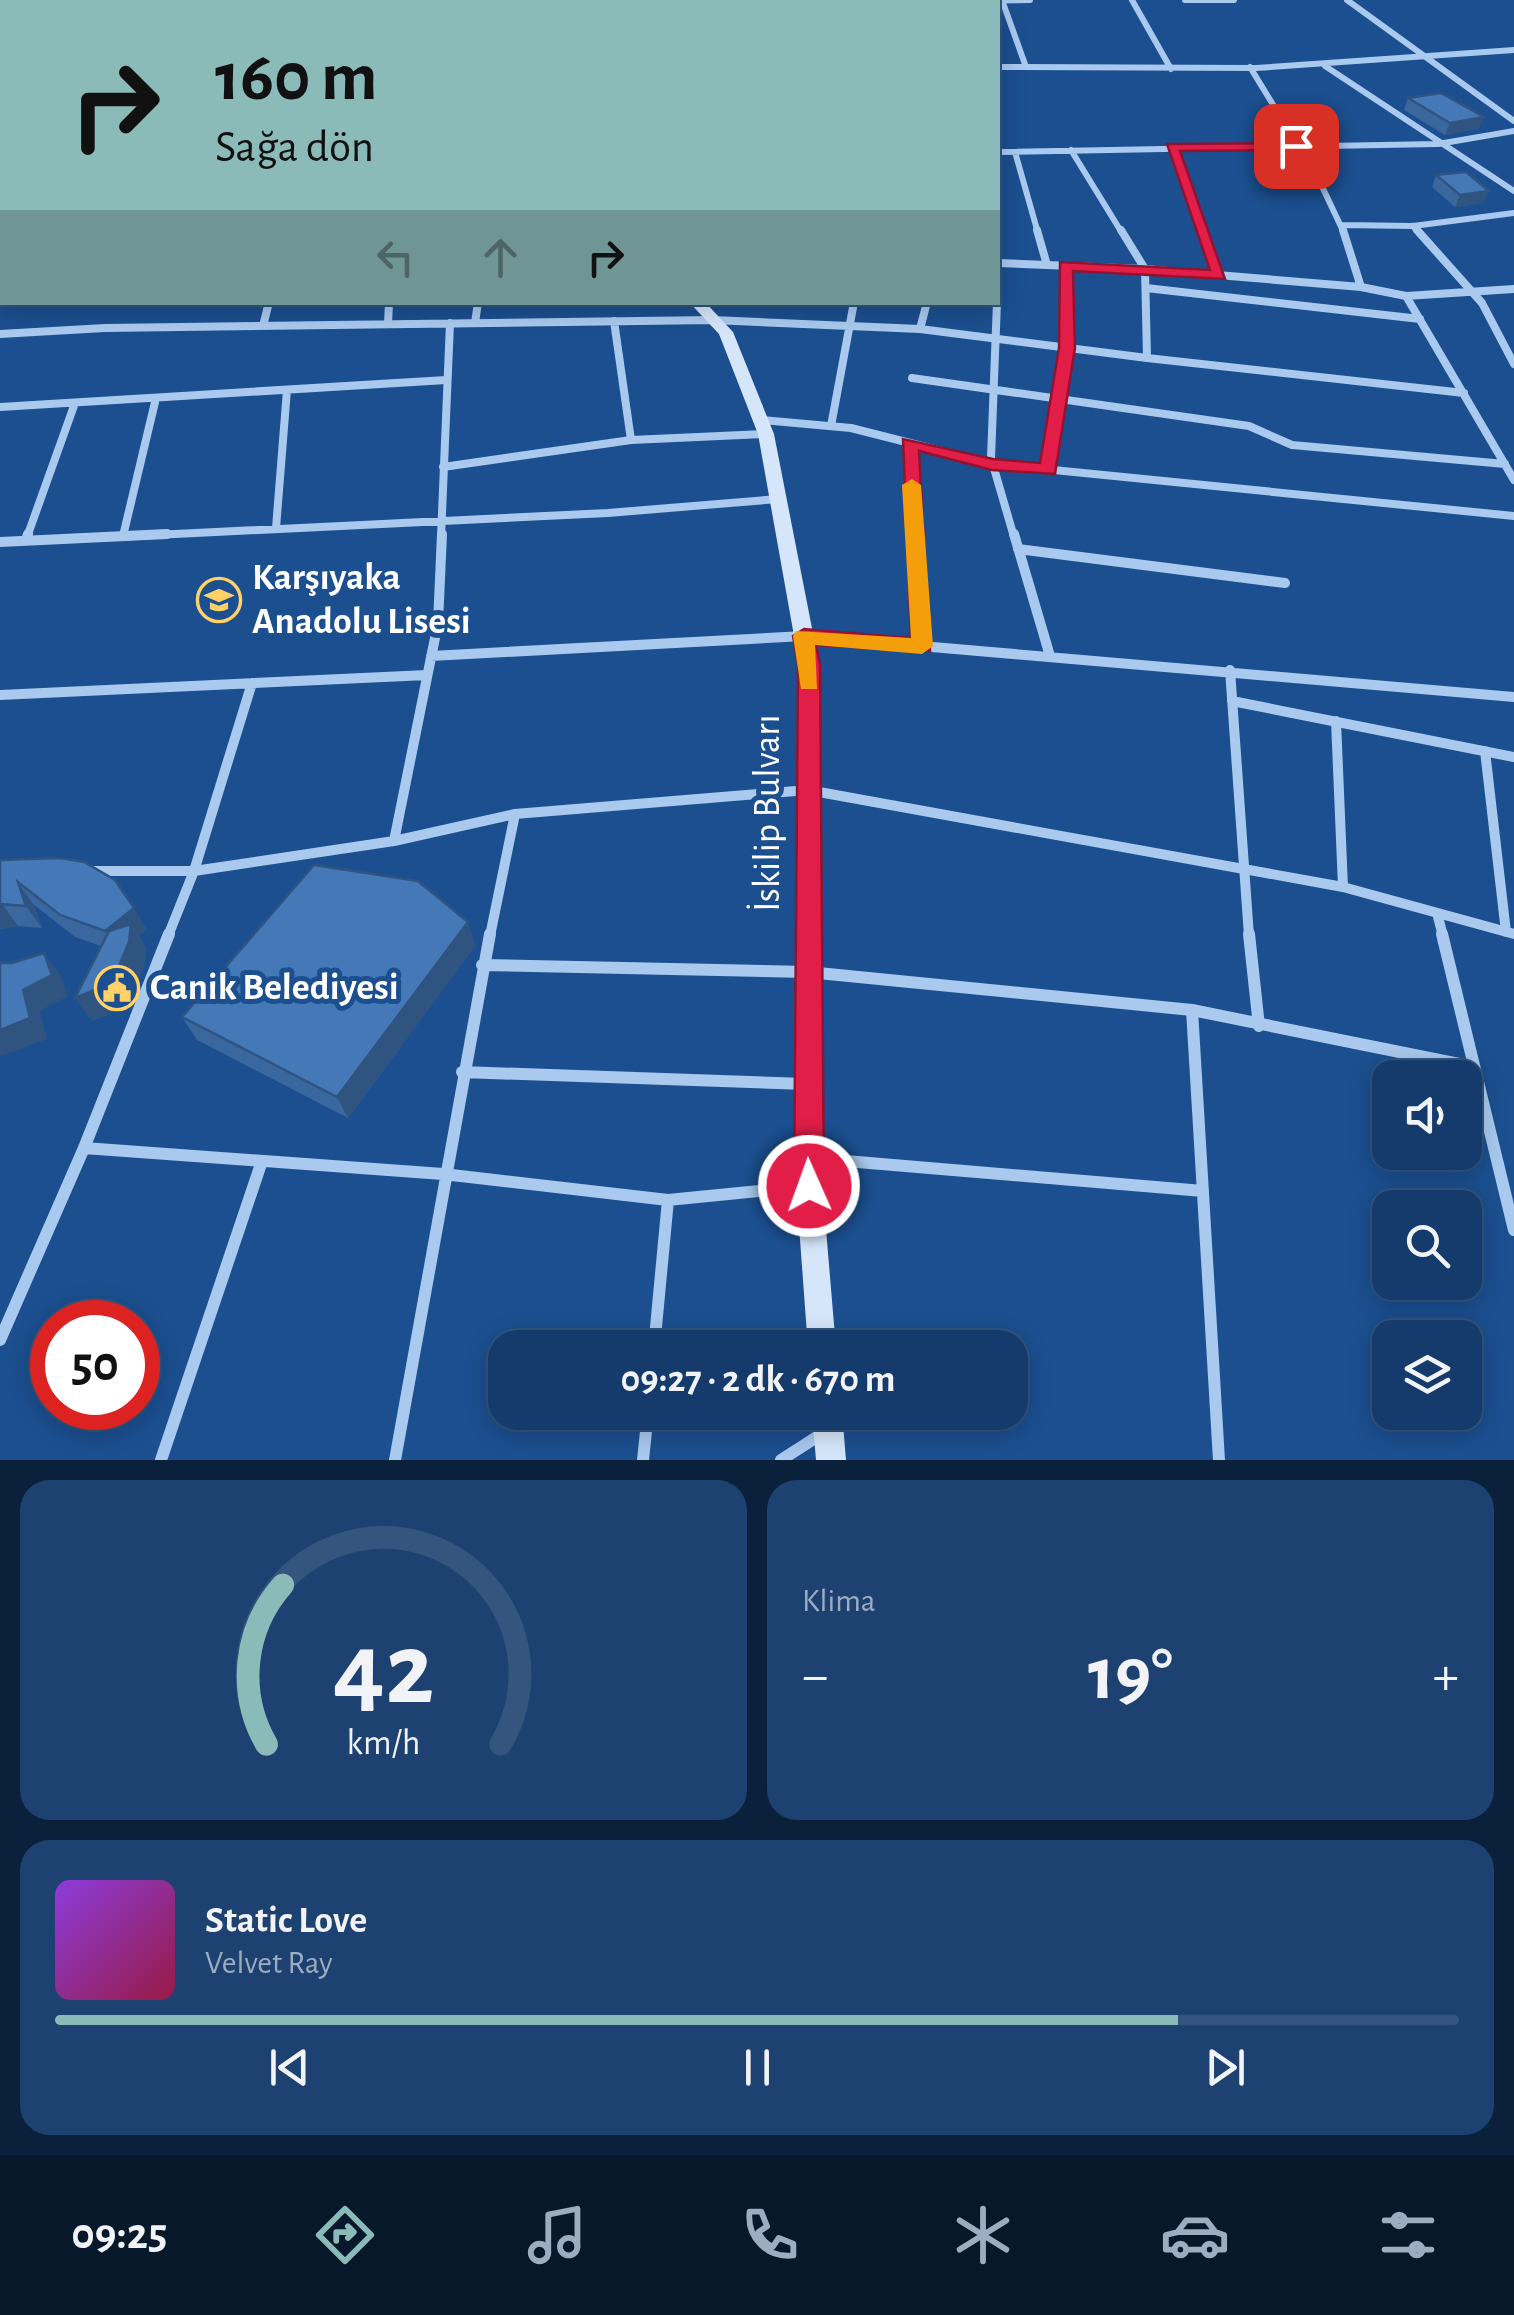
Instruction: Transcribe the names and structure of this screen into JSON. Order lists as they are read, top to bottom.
{
  "streets": {
    "main road": ["İskilip Bulvarı"]
  },
  "places": {
    "school or university": ["Karşıyaka Anadolu Lisesi"],
    "public building": ["Canik Belediyesi"]
  },
  "page": {
    "turn": ["160 m", "Sağa dön"],
    "limit": "50",
    "trip": "09:27 · 2 dk · 670 m",
    "tile": "Klima",
    "heat": ["−", "19°", "+"],
    "song": ["Static Love", "Velvet Ray"],
    "tabs": "09:25",
    "gauge": ["42", "km/h"]
  }
}
